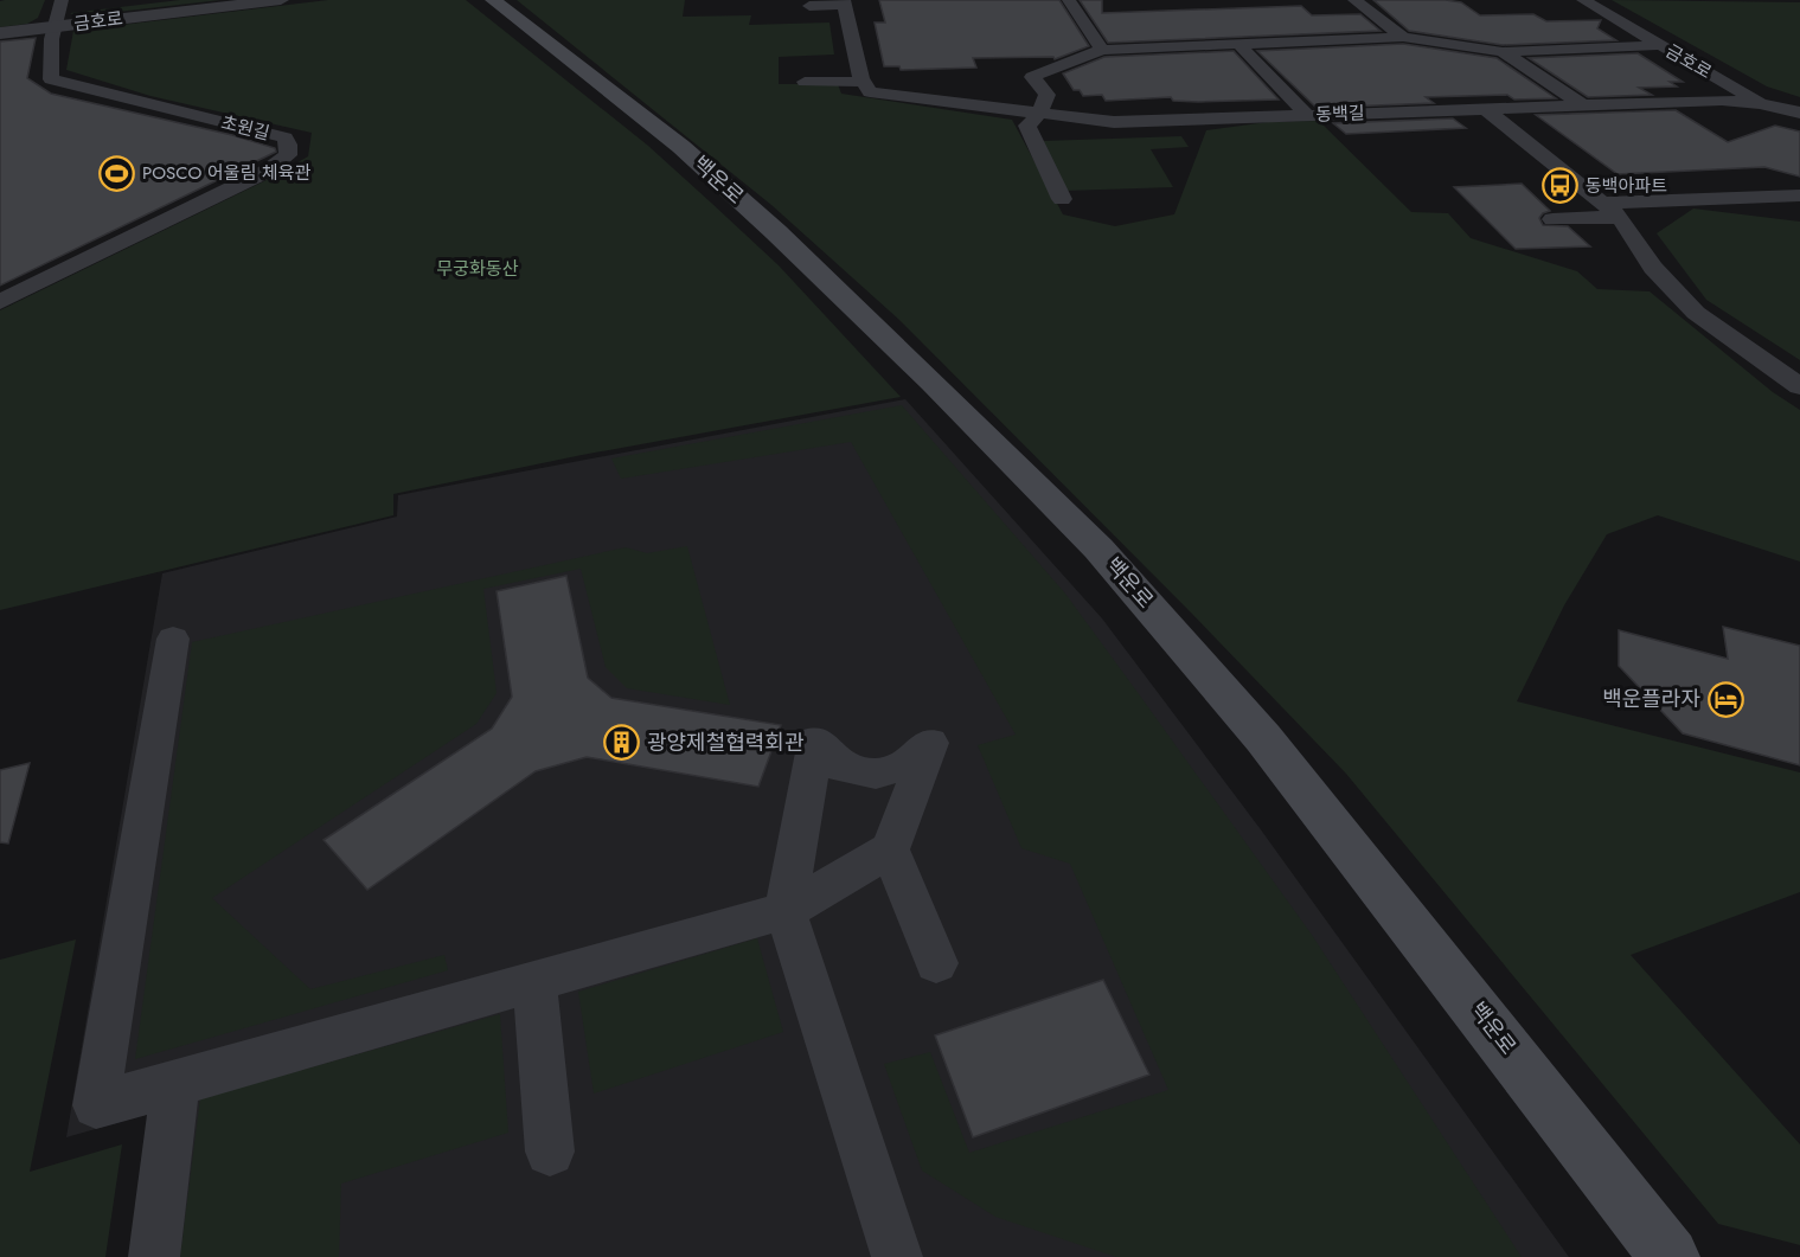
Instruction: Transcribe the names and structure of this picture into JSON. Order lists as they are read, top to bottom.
{
  "streets": {
    "main road": ["백운로"],
    "street": ["금호로", "동백길", "초원길"]
  },
  "crossings": [
    ["금호로", "동백길"],
    ["금호로", "초원길"]
  ],
  "parks": ["무궁화동산"],
  "places": {
    "sports": ["POSCO 어울림 체육관"],
    "bus stop": ["동백아파트"],
    "hotel": ["백운플라자"],
    "building": ["광양제철협력회관"]
  }
}
